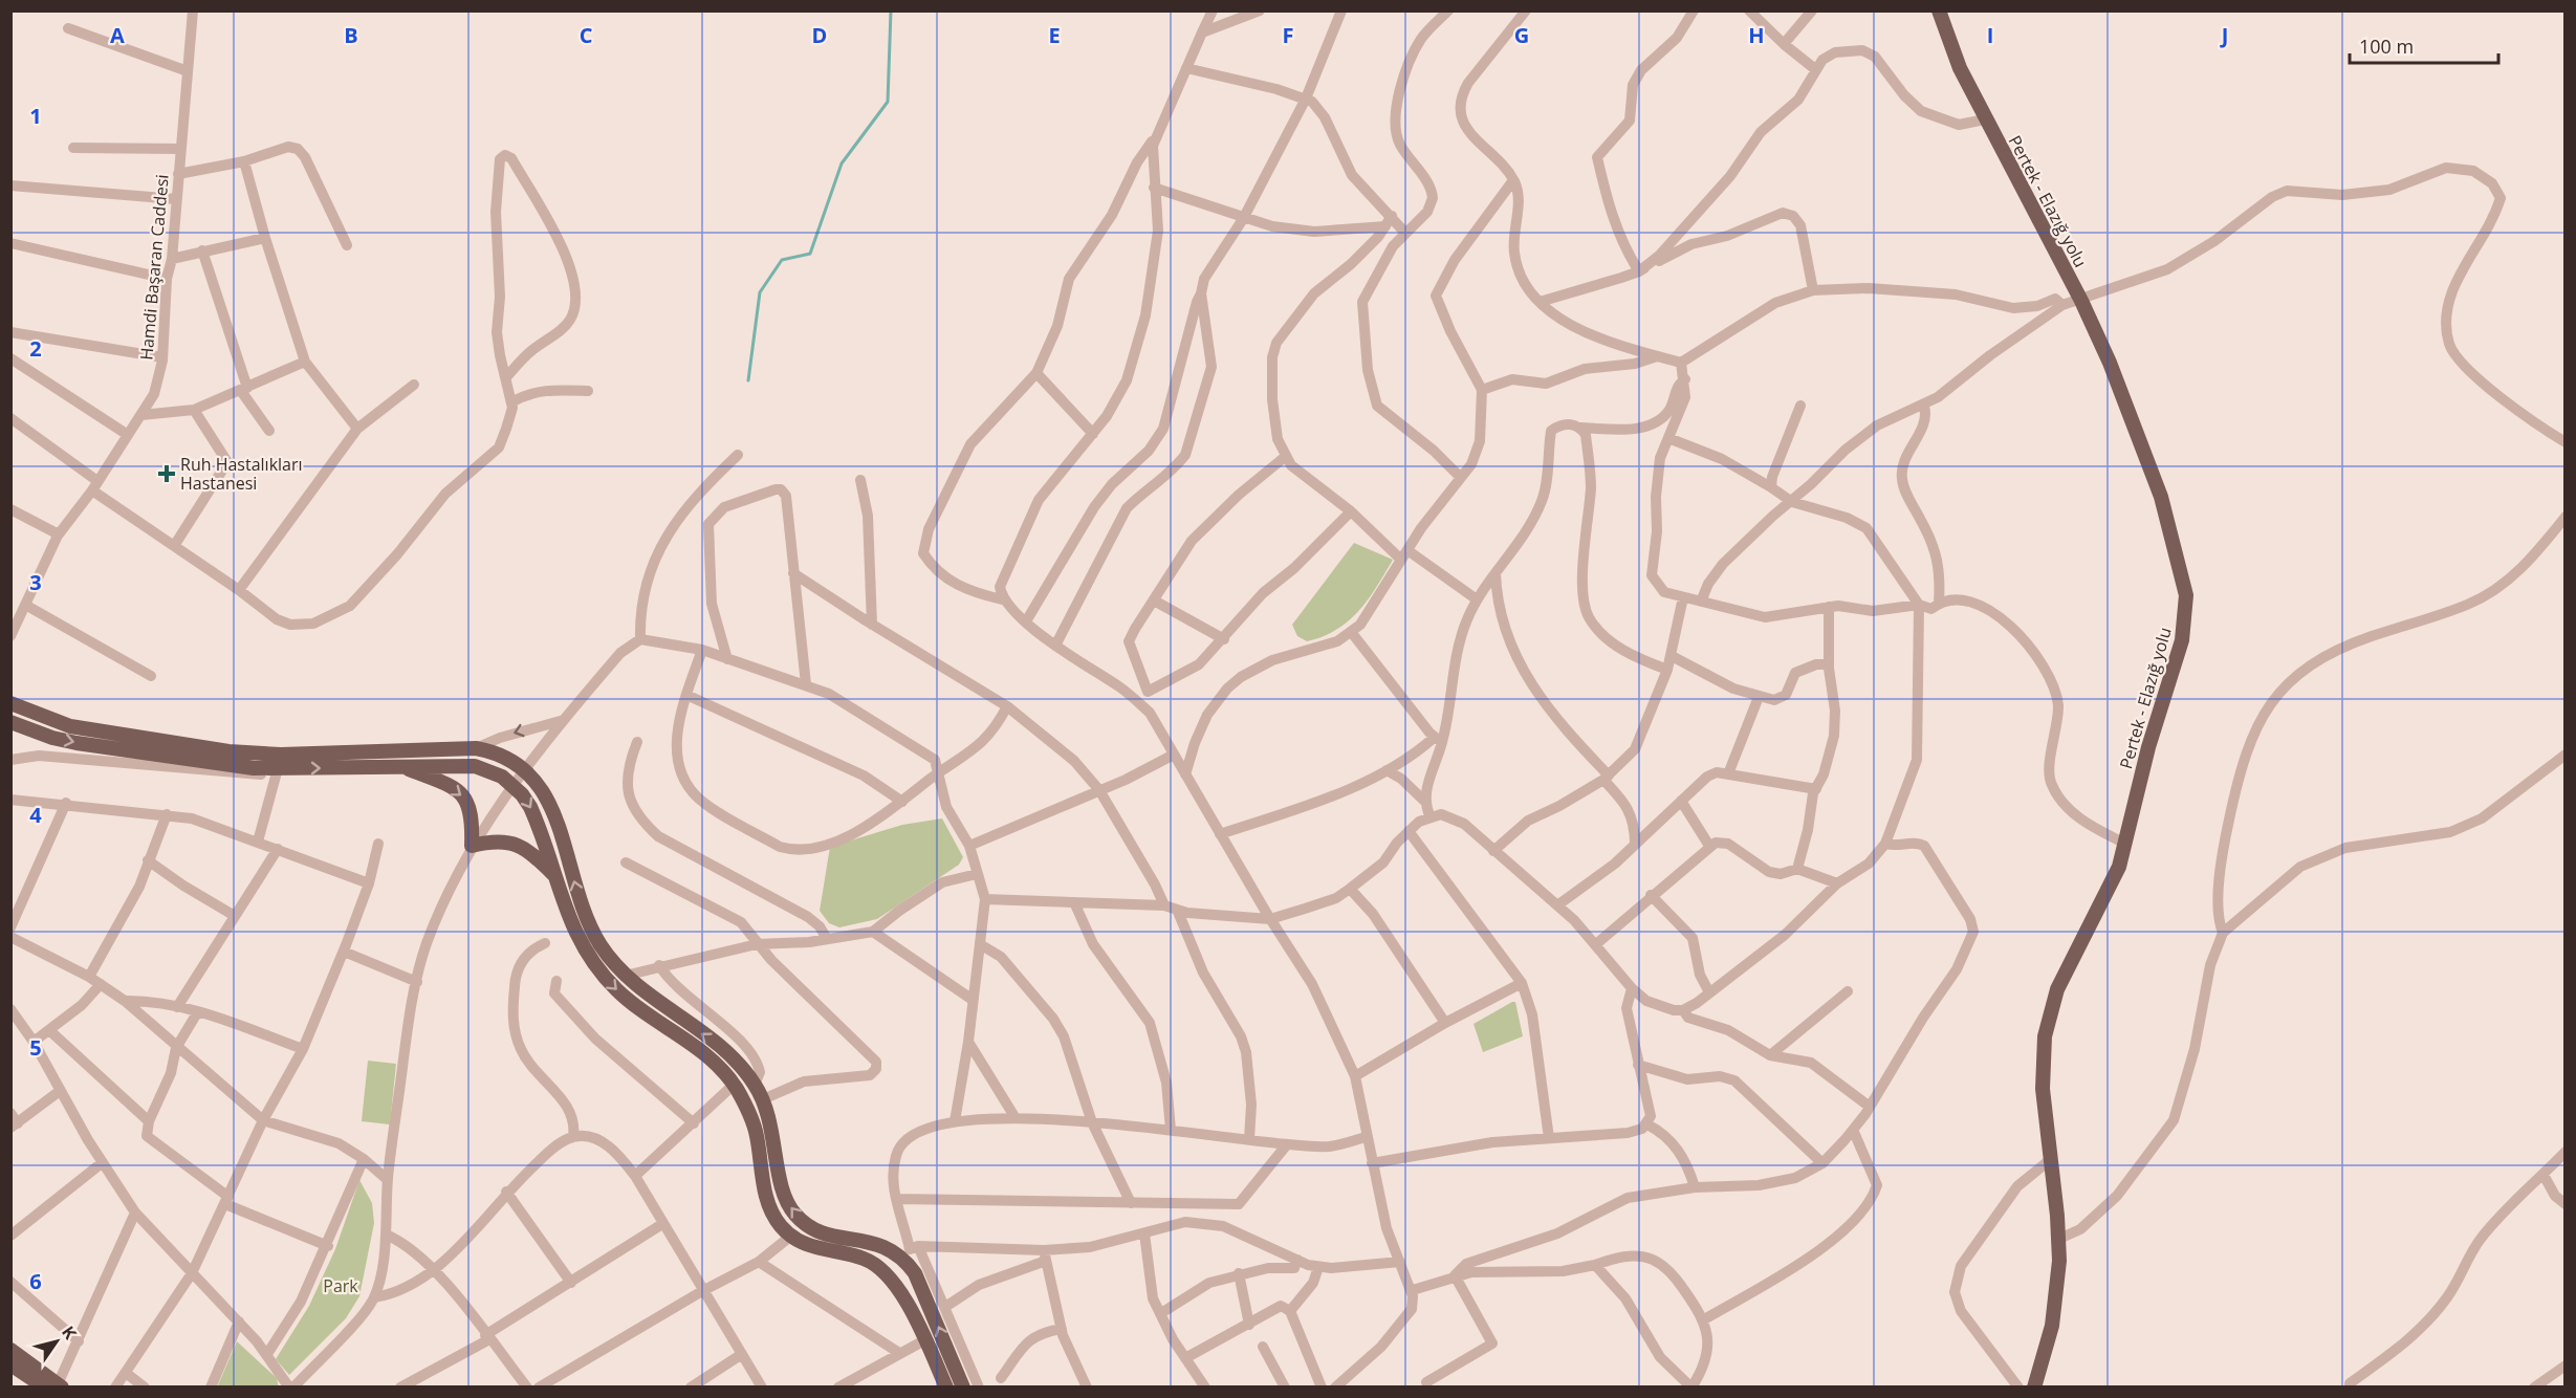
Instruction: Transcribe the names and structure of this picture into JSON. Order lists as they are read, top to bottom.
{
  "streets": {
    "main road": ["Pertek - Elazığ yolu"],
    "street": ["Hamdi Başaran Caddesi"]
  },
  "parks": ["Park"],
  "places": {
    "health": ["Ruh Hastalıkları Hastanesi"]
  },
  "scale_bar": "100 m",
  "north": "top right",
  "grid": {
    "columns": [
      "A",
      "B",
      "C",
      "D",
      "E",
      "F",
      "G",
      "H",
      "I",
      "J"
    ],
    "rows": [
      "1",
      "2",
      "3",
      "4",
      "5",
      "6"
    ]
  }
}
